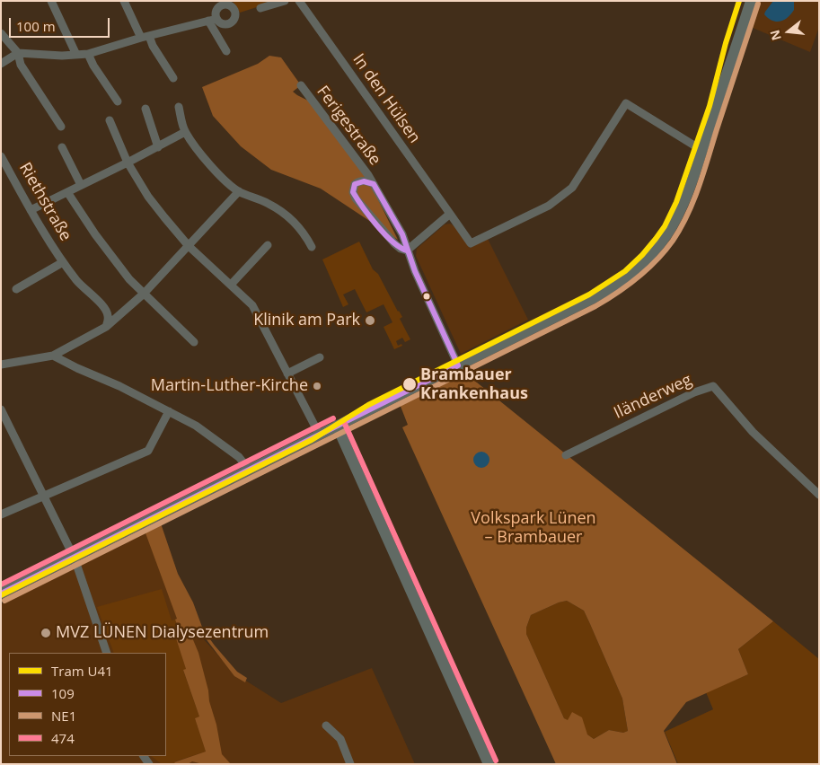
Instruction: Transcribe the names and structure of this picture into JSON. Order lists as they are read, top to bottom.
{
  "streets": {
    "street": [
      "In den Hülsen",
      "Ferigestraße",
      "Riethstraße",
      "Iländerweg"
    ]
  },
  "parks": ["Volkspark Lünen – Brambauer"],
  "places": [
    "Klinik am Park",
    "Brambauer Krankenhaus",
    "Martin-Luther-Kirche",
    "MVZ LÜNEN Dialysezentrum"
  ],
  "lines": [
    "tram line U41",
    "transit line NE1",
    "transit line 109",
    "transit line 474"
  ],
  "legend": [
    "Tram U41",
    "109",
    "NE1",
    "474"
  ],
  "scale_bar": "100 m",
  "north": "left"
}
